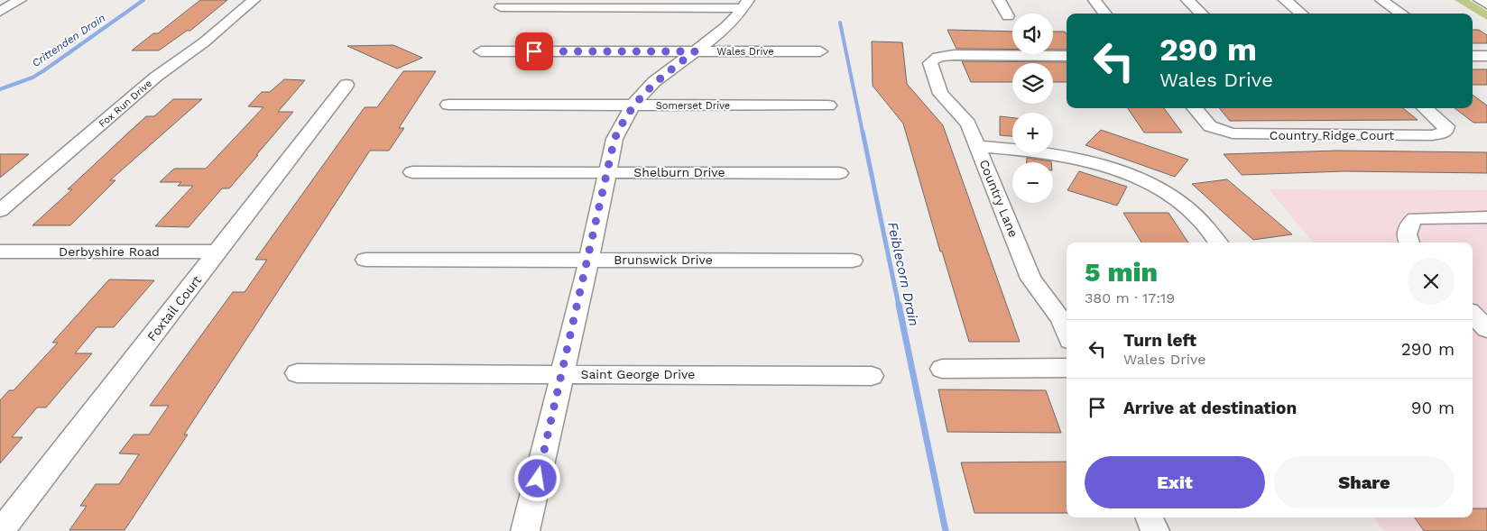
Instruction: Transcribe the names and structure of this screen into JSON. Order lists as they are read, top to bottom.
{
  "streets": {
    "street": [
      "Wales Drive",
      "Fox Run Drive",
      "Somerset Drive",
      "Country Ridge Court",
      "Shelburn Drive",
      "Country Lane",
      "Derbyshire Road",
      "Brunswick Drive",
      "Foxtail Court",
      "Saint George Drive"
    ]
  },
  "crossings": [
    ["Derbyshire Road", "Foxtail Court"]
  ],
  "water": ["Crittenden Drain", "Feiblecorn Drain"],
  "page": {
    "map_buttons": ["+", "−"],
    "turn": ["290 m", "Wales Drive"],
    "heading": ["5 min", "380 m · 17:19"],
    "list": [
      {
        "name": "Turn left",
        "note": "Wales Drive",
        "value": "290 m"
      },
      {
        "name": "Arrive at destination",
        "value": "90 m"
      }
    ],
    "buttons": ["Exit", "Share"]
  }
}
